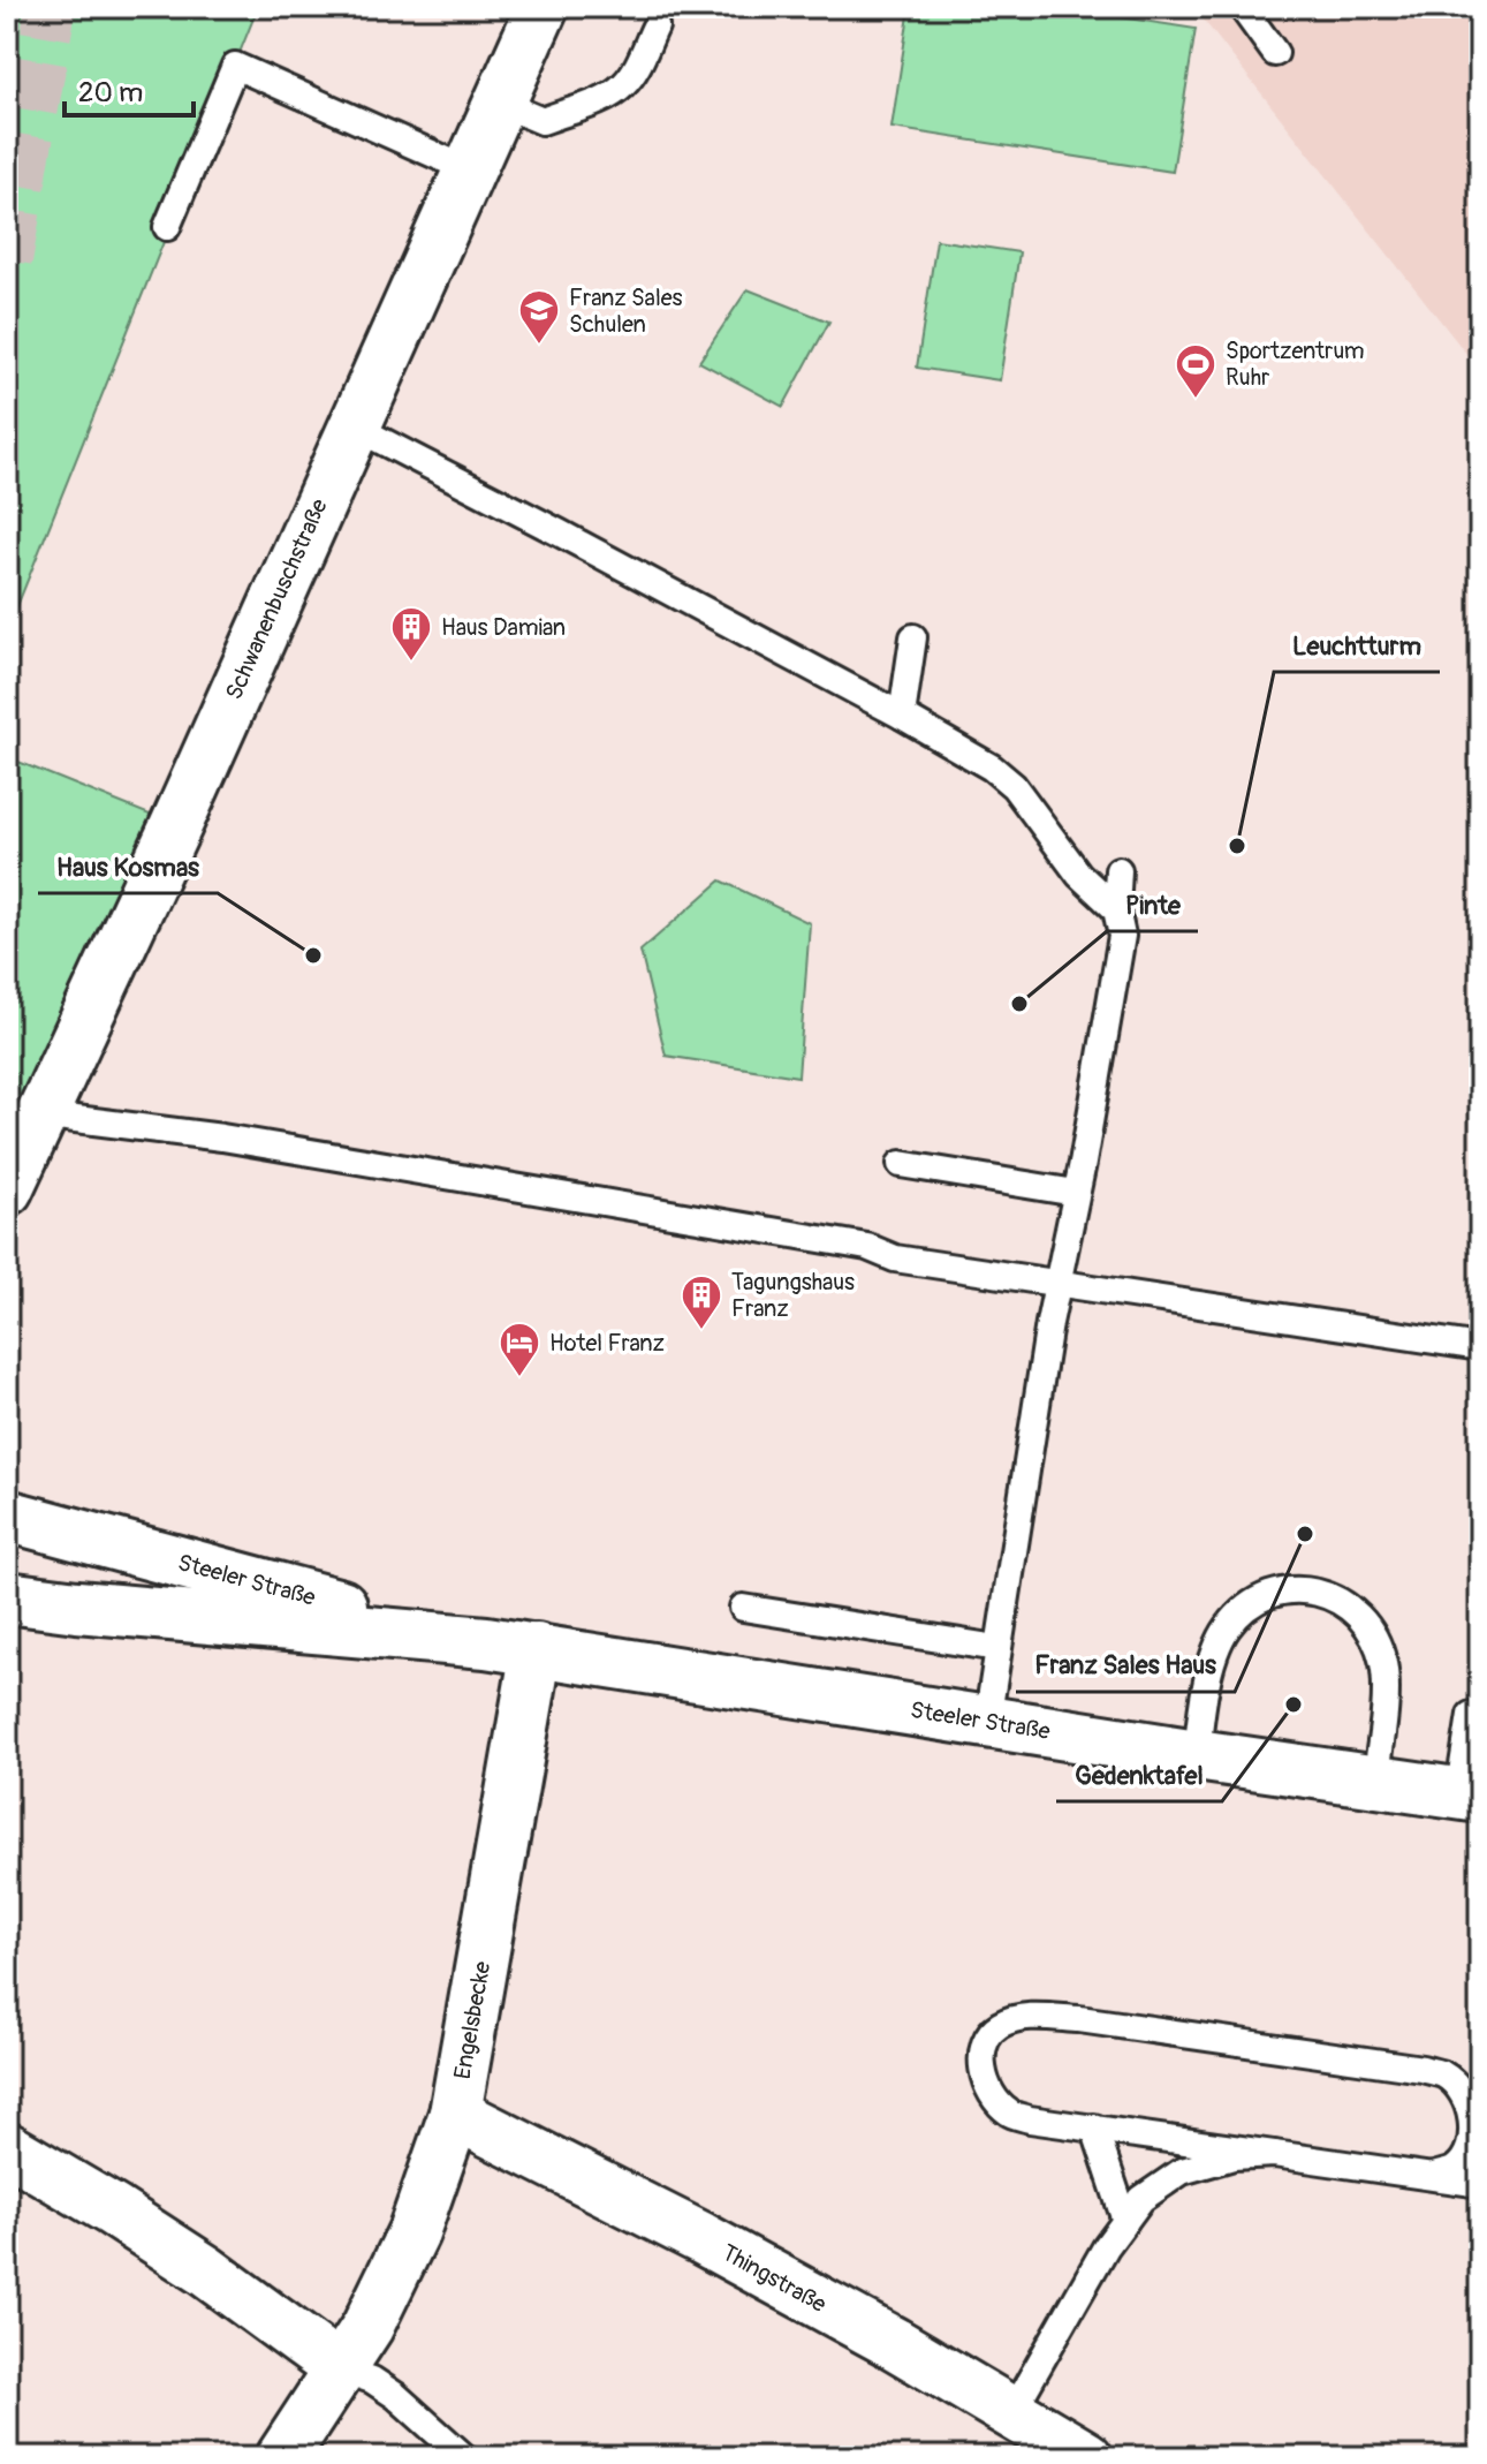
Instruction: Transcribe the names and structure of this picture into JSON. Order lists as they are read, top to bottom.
{
  "streets": {
    "street": [
      "Schwanenbuschstraße",
      "Steeler Straße",
      "Engelsbecke",
      "Thingstraße"
    ]
  },
  "crossings": [
    ["Steeler Straße", "Engelsbecke"],
    ["Engelsbecke", "Thingstraße"]
  ],
  "places": {
    "school or university": ["Franz Sales Schulen"],
    "sports": ["Sportzentrum Ruhr"],
    "building": ["Haus Damian", "Tagungshaus Franz"],
    "other": [
      "Leuchtturm",
      "Haus Kosmas",
      "Pinte",
      "Franz Sales Haus",
      "Gedenktafel"
    ],
    "hotel": ["Hotel Franz"]
  },
  "scale_bar": "20 m"
}
